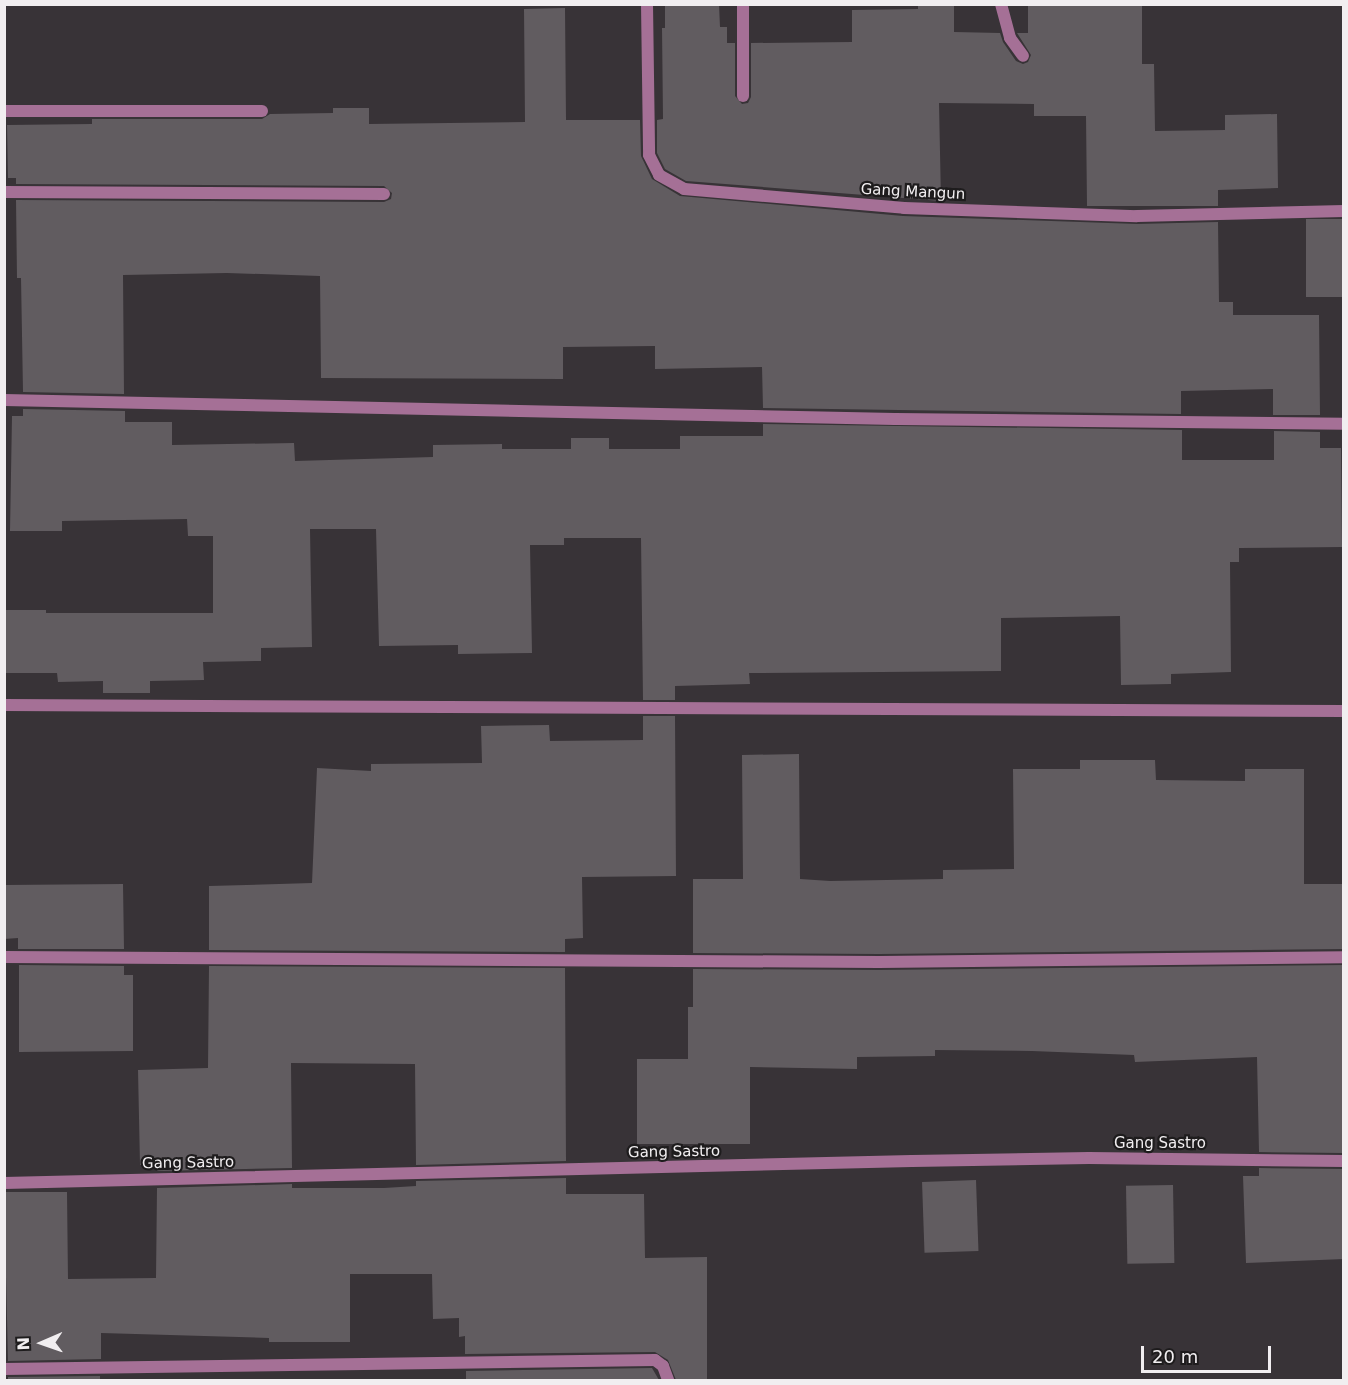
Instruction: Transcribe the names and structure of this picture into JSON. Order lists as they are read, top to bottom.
{
  "streets": {
    "street": ["Gang Mangun", "Gang Sastro"]
  },
  "scale_bar": "20 m",
  "north": "left"
}
